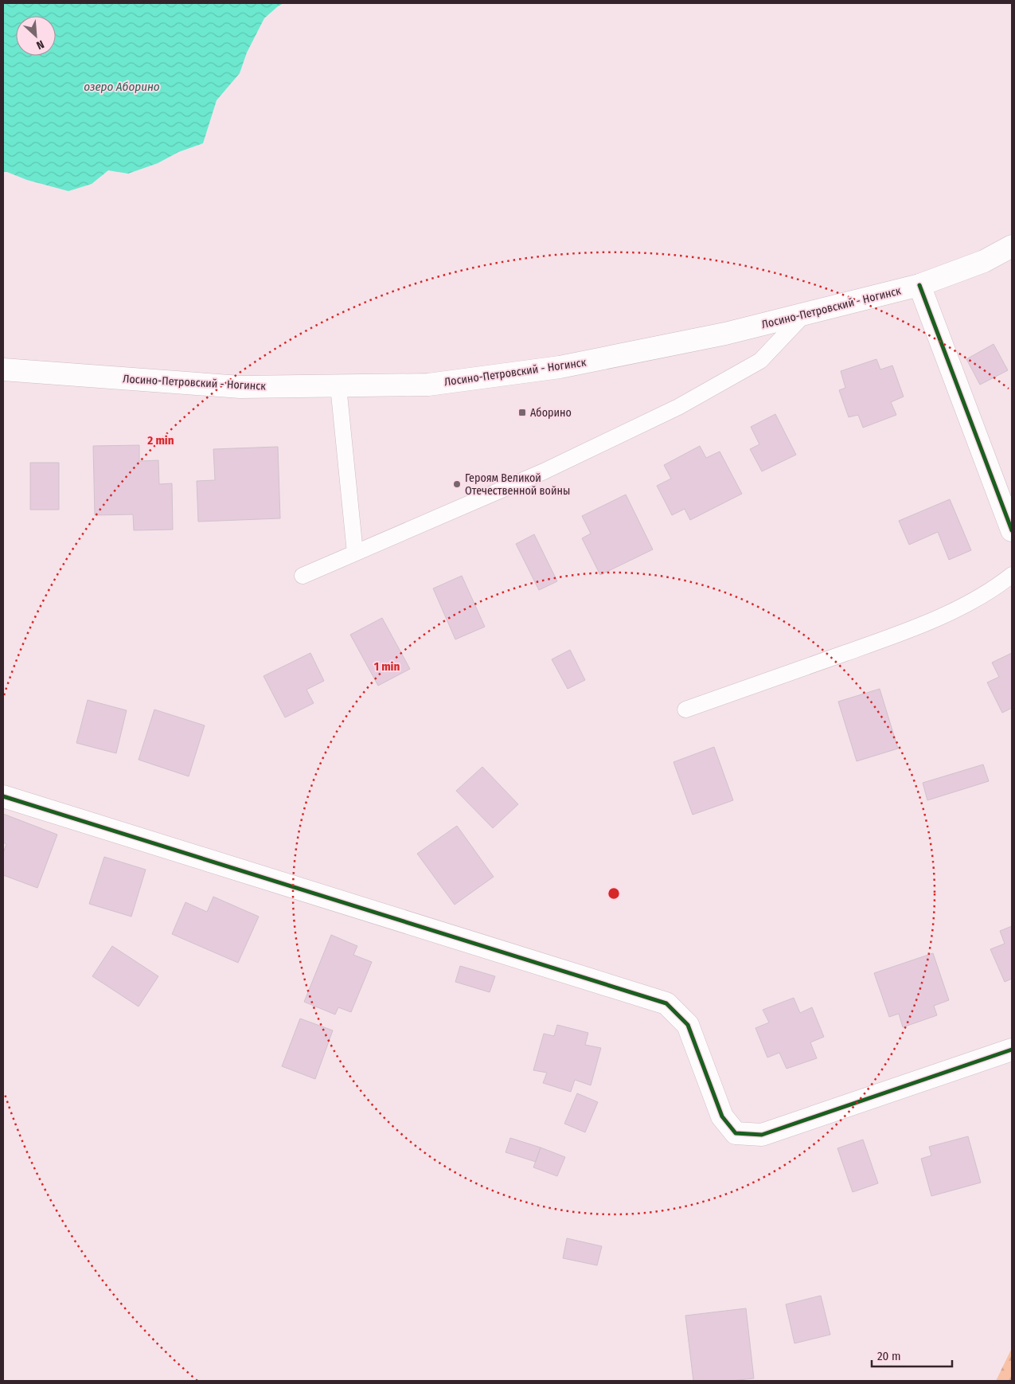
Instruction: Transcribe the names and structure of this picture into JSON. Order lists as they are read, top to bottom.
{
  "streets": {
    "street": ["Лосино-Петровский - Ногинск"]
  },
  "water": ["озеро Аборино"],
  "places": {
    "transit": ["Аборино"],
    "other": ["Героям Великой Отечественной войны"]
  },
  "scale_bar": "20 m",
  "north": "bottom right",
  "rings": ["2 min", "1 min"]
}
